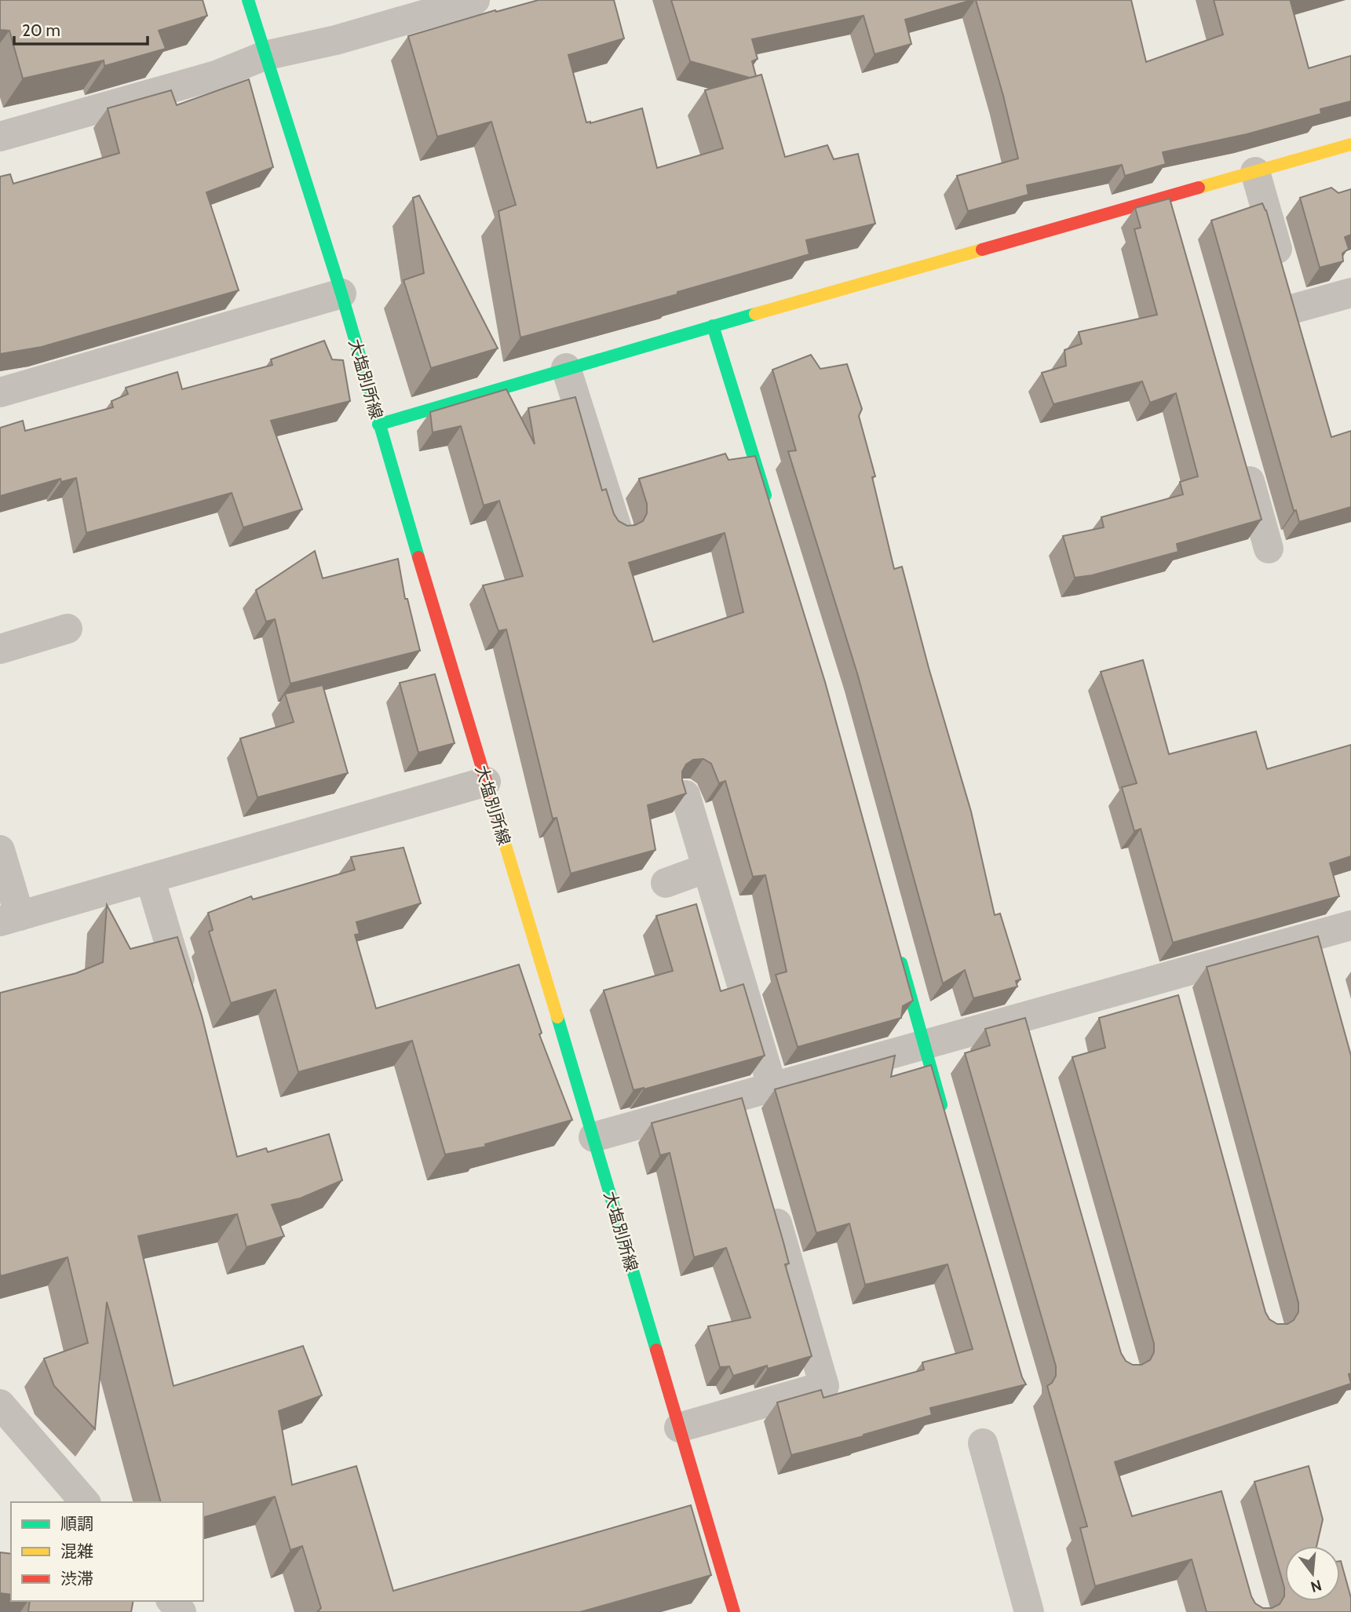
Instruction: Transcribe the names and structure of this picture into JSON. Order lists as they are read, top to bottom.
{
  "streets": {
    "main road": ["大塩別所線"]
  },
  "legend": ["順調", "混雑", "渋滞"],
  "scale_bar": "20 m",
  "north": "bottom"
}
